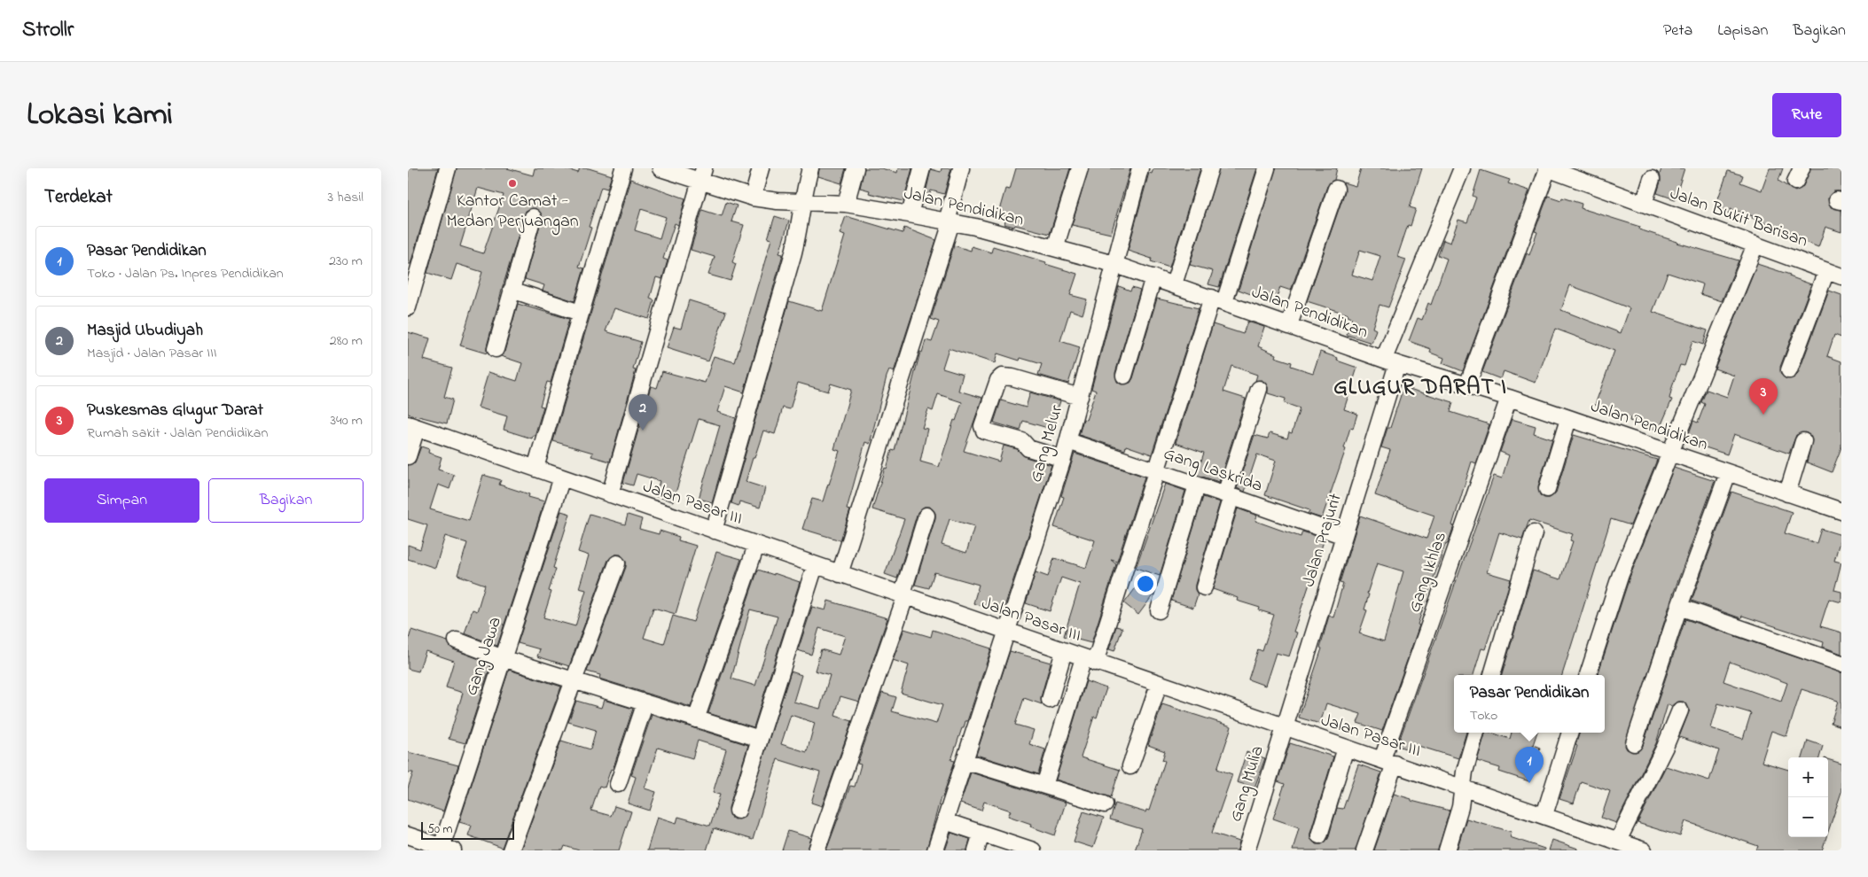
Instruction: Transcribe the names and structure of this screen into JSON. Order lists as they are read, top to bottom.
{
  "streets": {
    "street": [
      "Jalan Pendidikan",
      "Jalan Bukit Barisan",
      "Gang Melur",
      "Gang Laskrida",
      "Jalan Pasar III",
      "Jalan Prajurit",
      "Gang Ikhlas",
      "Gang Jawa",
      "Gang Mulia"
    ]
  },
  "crossings": [
    ["Jalan Pendidikan", "Gang Melur"],
    ["Jalan Pendidikan", "Jalan Prajurit"],
    ["Jalan Pendidikan", "Gang Ikhlas"],
    ["Gang Melur", "Gang Laskrida"],
    ["Gang Melur", "Jalan Pasar III"],
    ["Gang Laskrida", "Jalan Prajurit"],
    ["Jalan Pasar III", "Jalan Prajurit"],
    ["Jalan Pasar III", "Gang Ikhlas"],
    ["Jalan Pasar III", "Gang Jawa"],
    ["Jalan Pasar III", "Gang Mulia"],
    ["Jalan Prajurit", "Gang Mulia"]
  ],
  "districts": ["GLUGUR DARAT I"],
  "places": ["Kantor Camat - Medan Perjuangan"],
  "scale_bar": "50 m",
  "page": {
    "header": "Strollr",
    "nav": ["Peta", "Lapisan", "Bagikan"],
    "title": "Lokasi kami",
    "buttons": [
      "Rute",
      ["Simpan", "Bagikan"]
    ],
    "heading": ["Terdekat", "3 hasil"],
    "list": [
      {
        "mark": "1",
        "name": "Pasar Pendidikan",
        "note": "Toko · Jalan Ps. Inpres Pendidikan",
        "value": "230 m"
      },
      {
        "mark": "2",
        "name": "Masjid Ubudiyah",
        "note": "Masjid · Jalan Pasar III",
        "value": "280 m"
      },
      {
        "mark": "3",
        "name": "Puskesmas Glugur Darat",
        "note": "Rumah sakit · Jalan Pendidikan",
        "value": "340 m"
      }
    ],
    "pins": ["3", "2", "1"],
    "popup": ["Pasar Pendidikan", "Toko"],
    "map_buttons": ["+", "−"],
    "scale": "50 m"
  }
}
